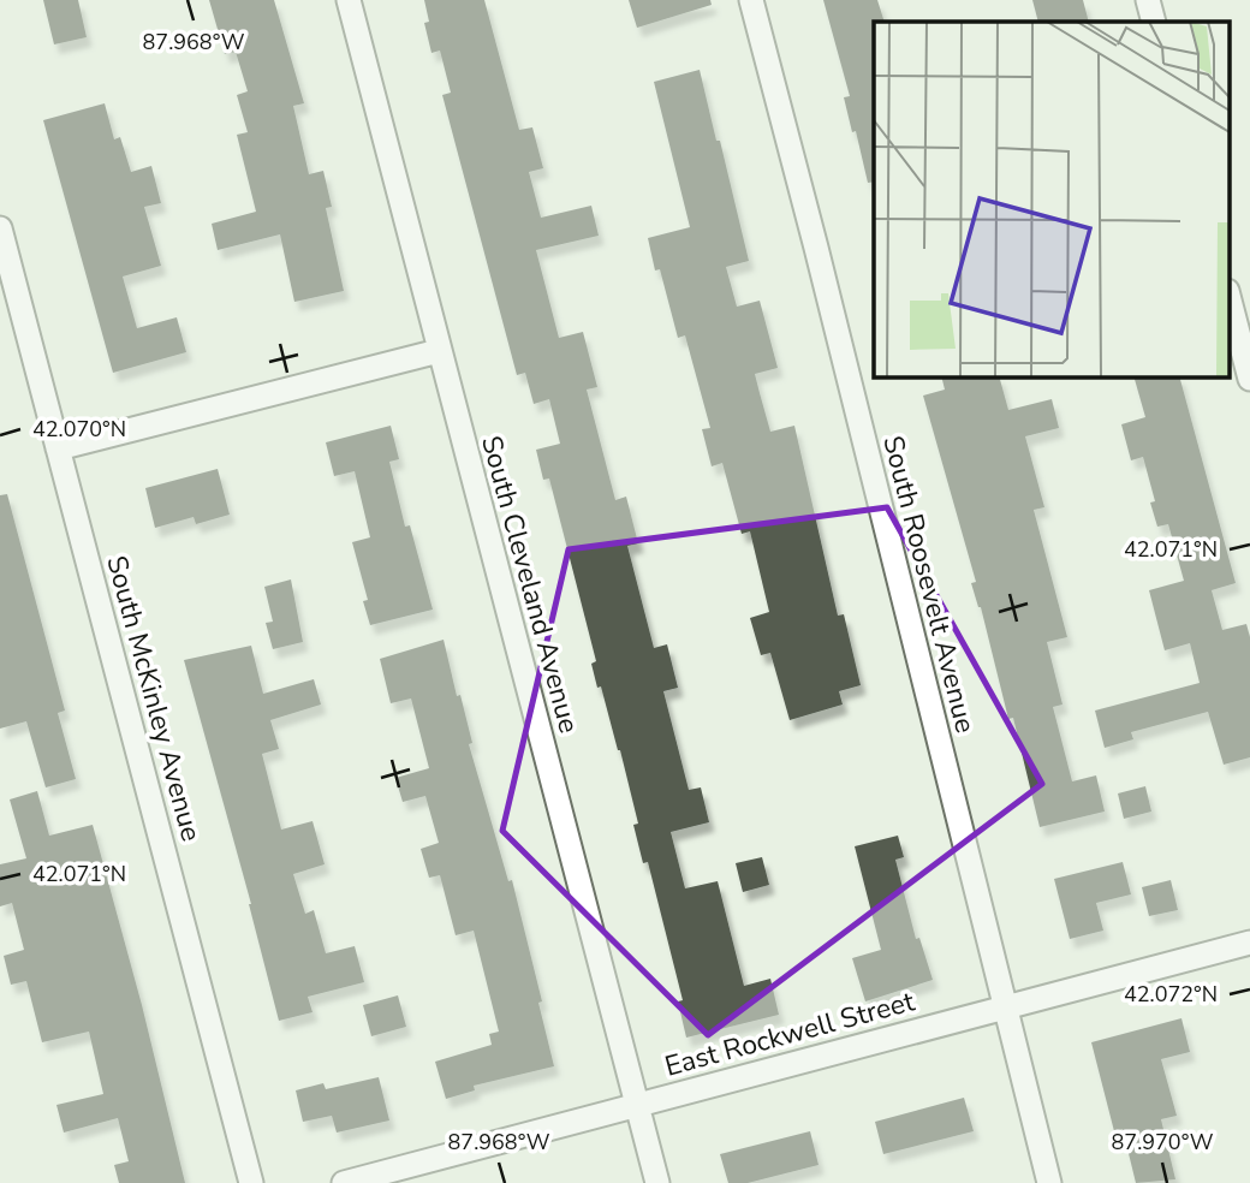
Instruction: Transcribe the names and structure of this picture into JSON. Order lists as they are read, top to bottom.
{
  "streets": {
    "street": [
      "South Cleveland Avenue",
      "South Roosevelt Avenue",
      "South McKinley Avenue",
      "East Rockwell Street"
    ]
  },
  "crossings": [
    ["South Cleveland Avenue", "East Rockwell Street"],
    ["South Roosevelt Avenue", "East Rockwell Street"]
  ],
  "coordinates": [
    "87.968°W",
    "42.070°N",
    "42.071°N",
    "42.072°N",
    "87.970°W"
  ]
}
